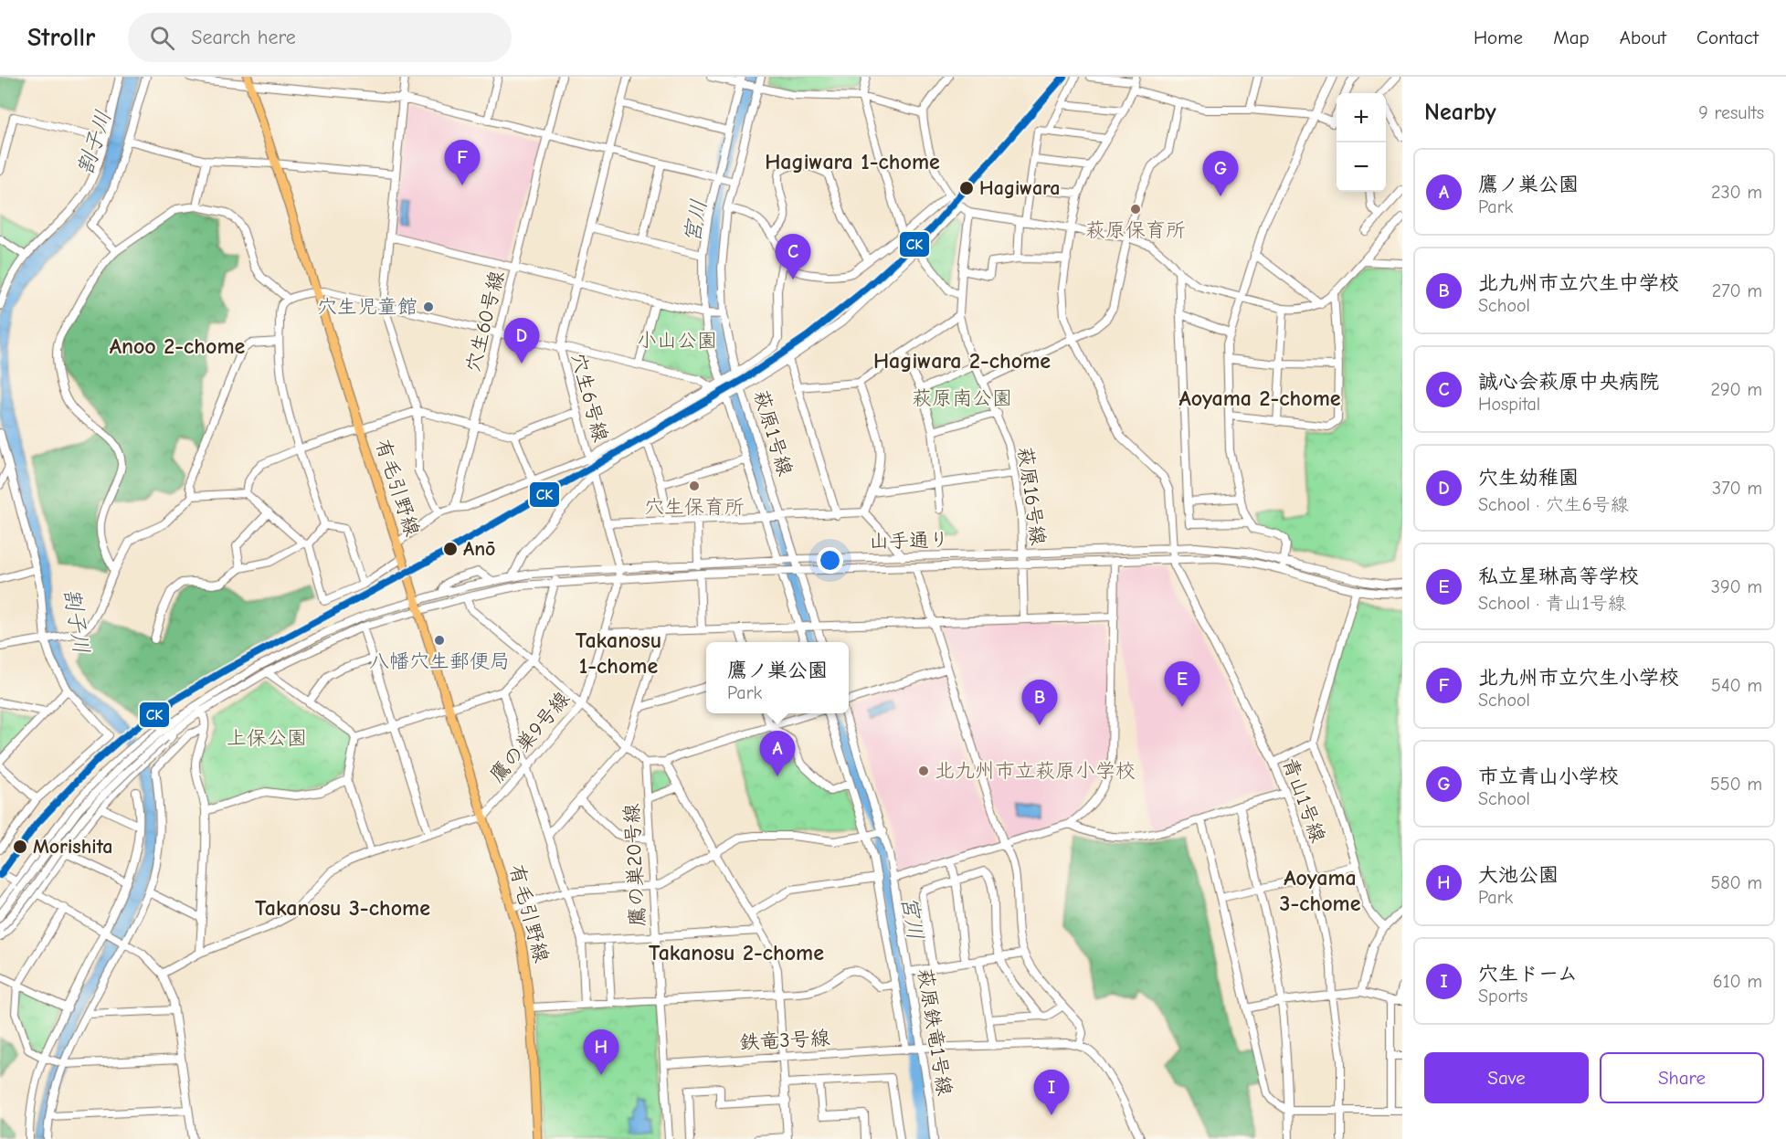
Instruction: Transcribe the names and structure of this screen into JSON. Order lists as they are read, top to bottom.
{
  "streets": {
    "main road": ["有毛引野線"],
    "street": [
      "穴生60号線",
      "穴生6号線",
      "萩原1号線",
      "萩原16号線",
      "山手通り",
      "鷹の巣9号線",
      "青山1号線",
      "鷹の巣20号線",
      "萩原鉄竜1号線",
      "鉄竜3号線"
    ]
  },
  "crossings": [
    ["穴生60号線", "穴生6号線"],
    ["穴生6号線", "有毛引野線"],
    ["穴生6号線", "山手通り"],
    ["穴生6号線", "鷹の巣9号線"],
    ["萩原1号線", "山手通り"],
    ["有毛引野線", "山手通り"],
    ["有毛引野線", "鷹の巣9号線"],
    ["萩原16号線", "山手通り"],
    ["山手通り", "鷹の巣9号線"],
    ["山手通り", "青山1号線"],
    ["鷹の巣20号線", "鉄竜3号線"],
    ["萩原鉄竜1号線", "鉄竜3号線"]
  ],
  "districts": [
    "Hagiwara 1-chome",
    "Anoo 2-chome",
    "Hagiwara 2-chome",
    "Aoyama 2-chome",
    "Takanosu 1-chome",
    "Aoyama 3-chome",
    "Takanosu 3-chome",
    "Takanosu 2-chome"
  ],
  "water": ["割子川", "宮川"],
  "parks": ["小山公園", "萩原南公園", "上保公園"],
  "places": [
    "Hagiwara",
    "萩原保育所",
    "穴生児童館",
    "穴生保育所",
    "Anō",
    "八幡穴生郵便局",
    "北九州市立萩原小学校",
    "Morishita"
  ],
  "lines": ["transit line CK"],
  "page": {
    "header": "Strollr",
    "search": "Search here",
    "nav": [
      "Home",
      "Map",
      "About",
      "Contact"
    ],
    "heading": ["Nearby", "9 results"],
    "map_buttons": ["+", "−"],
    "pins": [
      "F",
      "G",
      "C",
      "D",
      "E",
      "B",
      "A",
      "H",
      "I"
    ],
    "list": [
      {
        "mark": "A",
        "name": "鷹ノ巣公園",
        "note": "Park",
        "value": "230 m"
      },
      {
        "mark": "B",
        "name": "北九州市立穴生中学校",
        "note": "School",
        "value": "270 m"
      },
      {
        "mark": "C",
        "name": "誠心会萩原中央病院",
        "note": "Hospital",
        "value": "290 m"
      },
      {
        "mark": "D",
        "name": "穴生幼稚園",
        "note": "School · 穴生6号線",
        "value": "370 m"
      },
      {
        "mark": "E",
        "name": "私立星琳高等学校",
        "note": "School · 青山1号線",
        "value": "390 m"
      },
      {
        "mark": "F",
        "name": "北九州市立穴生小学校",
        "note": "School",
        "value": "540 m"
      },
      {
        "mark": "G",
        "name": "市立青山小学校",
        "note": "School",
        "value": "550 m"
      },
      {
        "mark": "H",
        "name": "大池公園",
        "note": "Park",
        "value": "580 m"
      },
      {
        "mark": "I",
        "name": "穴生ドーム",
        "note": "Sports",
        "value": "610 m"
      }
    ],
    "popup": ["鷹ノ巣公園", "Park"],
    "buttons": ["Save", "Share"]
  }
}
